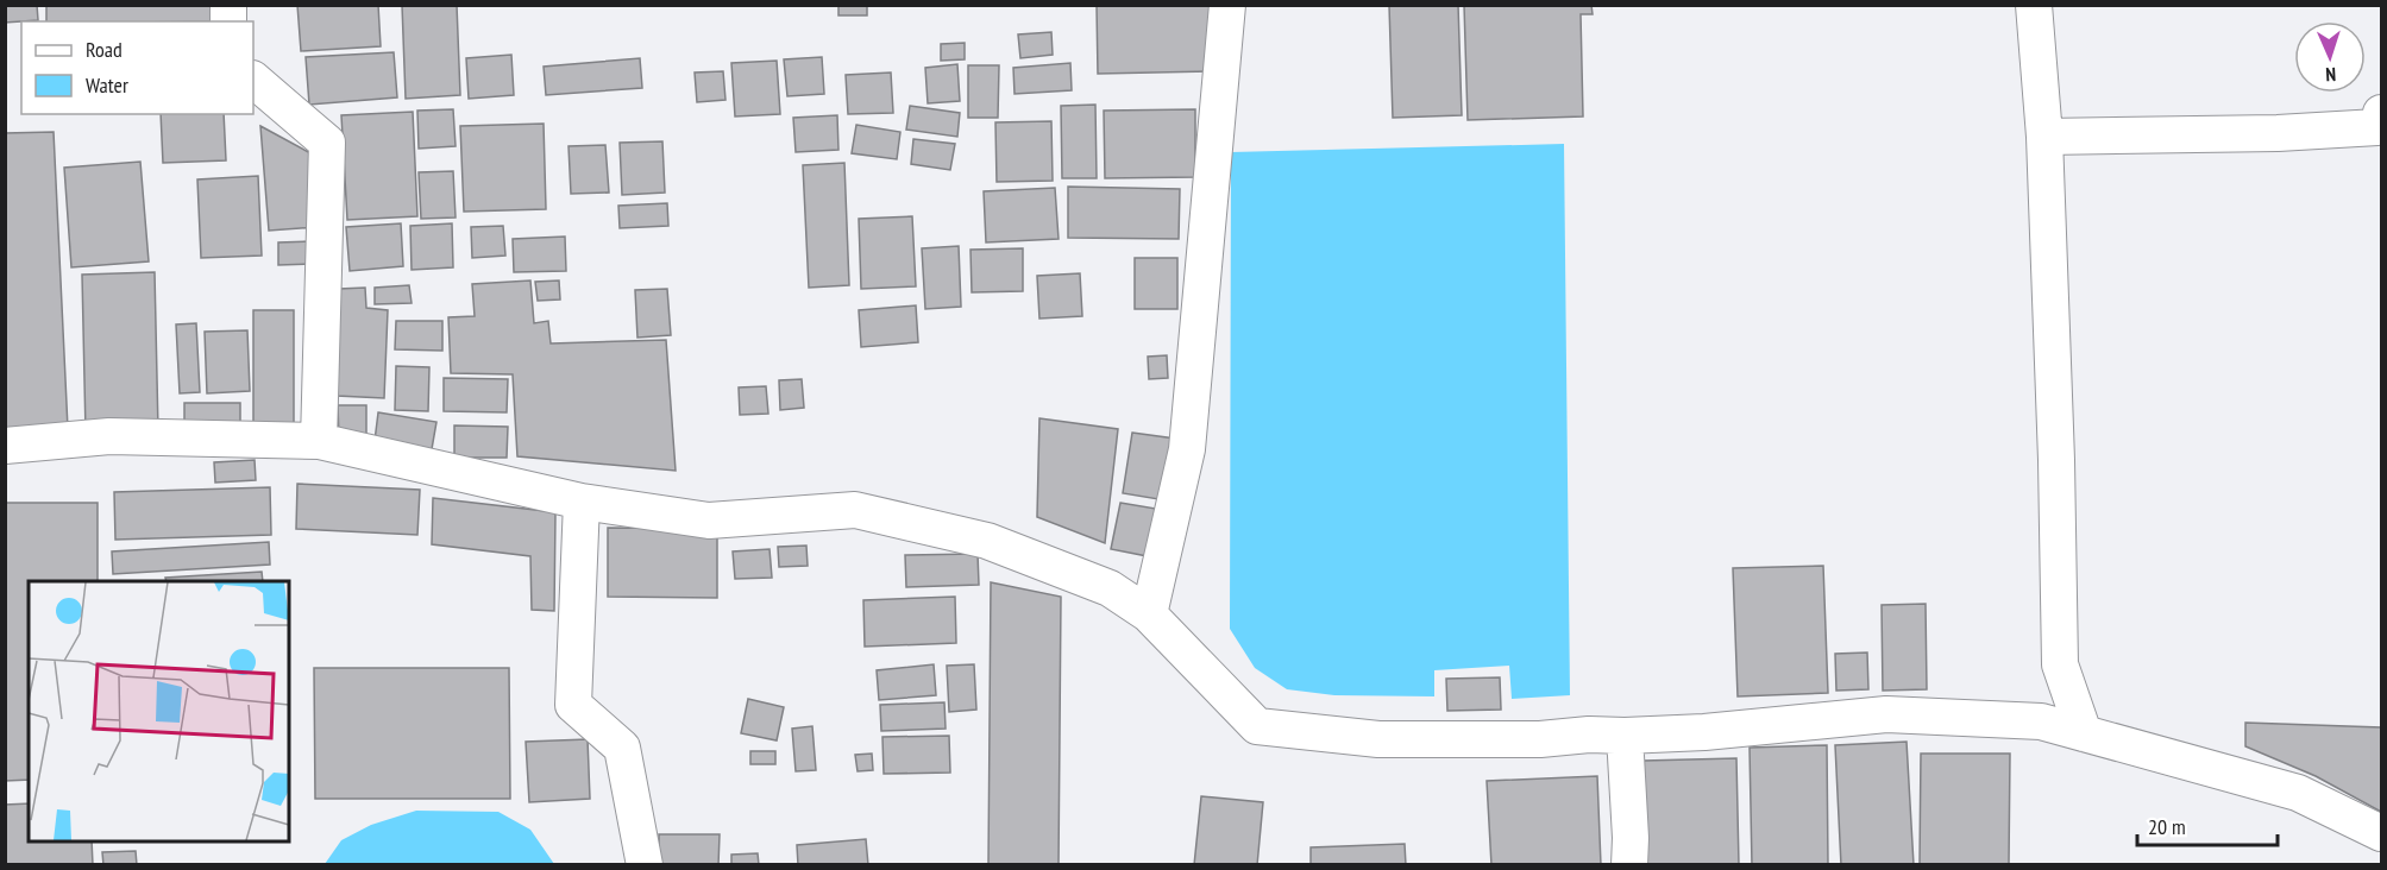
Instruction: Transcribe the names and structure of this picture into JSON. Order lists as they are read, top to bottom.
{
  "legend": ["Road", "Water"],
  "scale_bar": "20 m",
  "north": "bottom"
}
